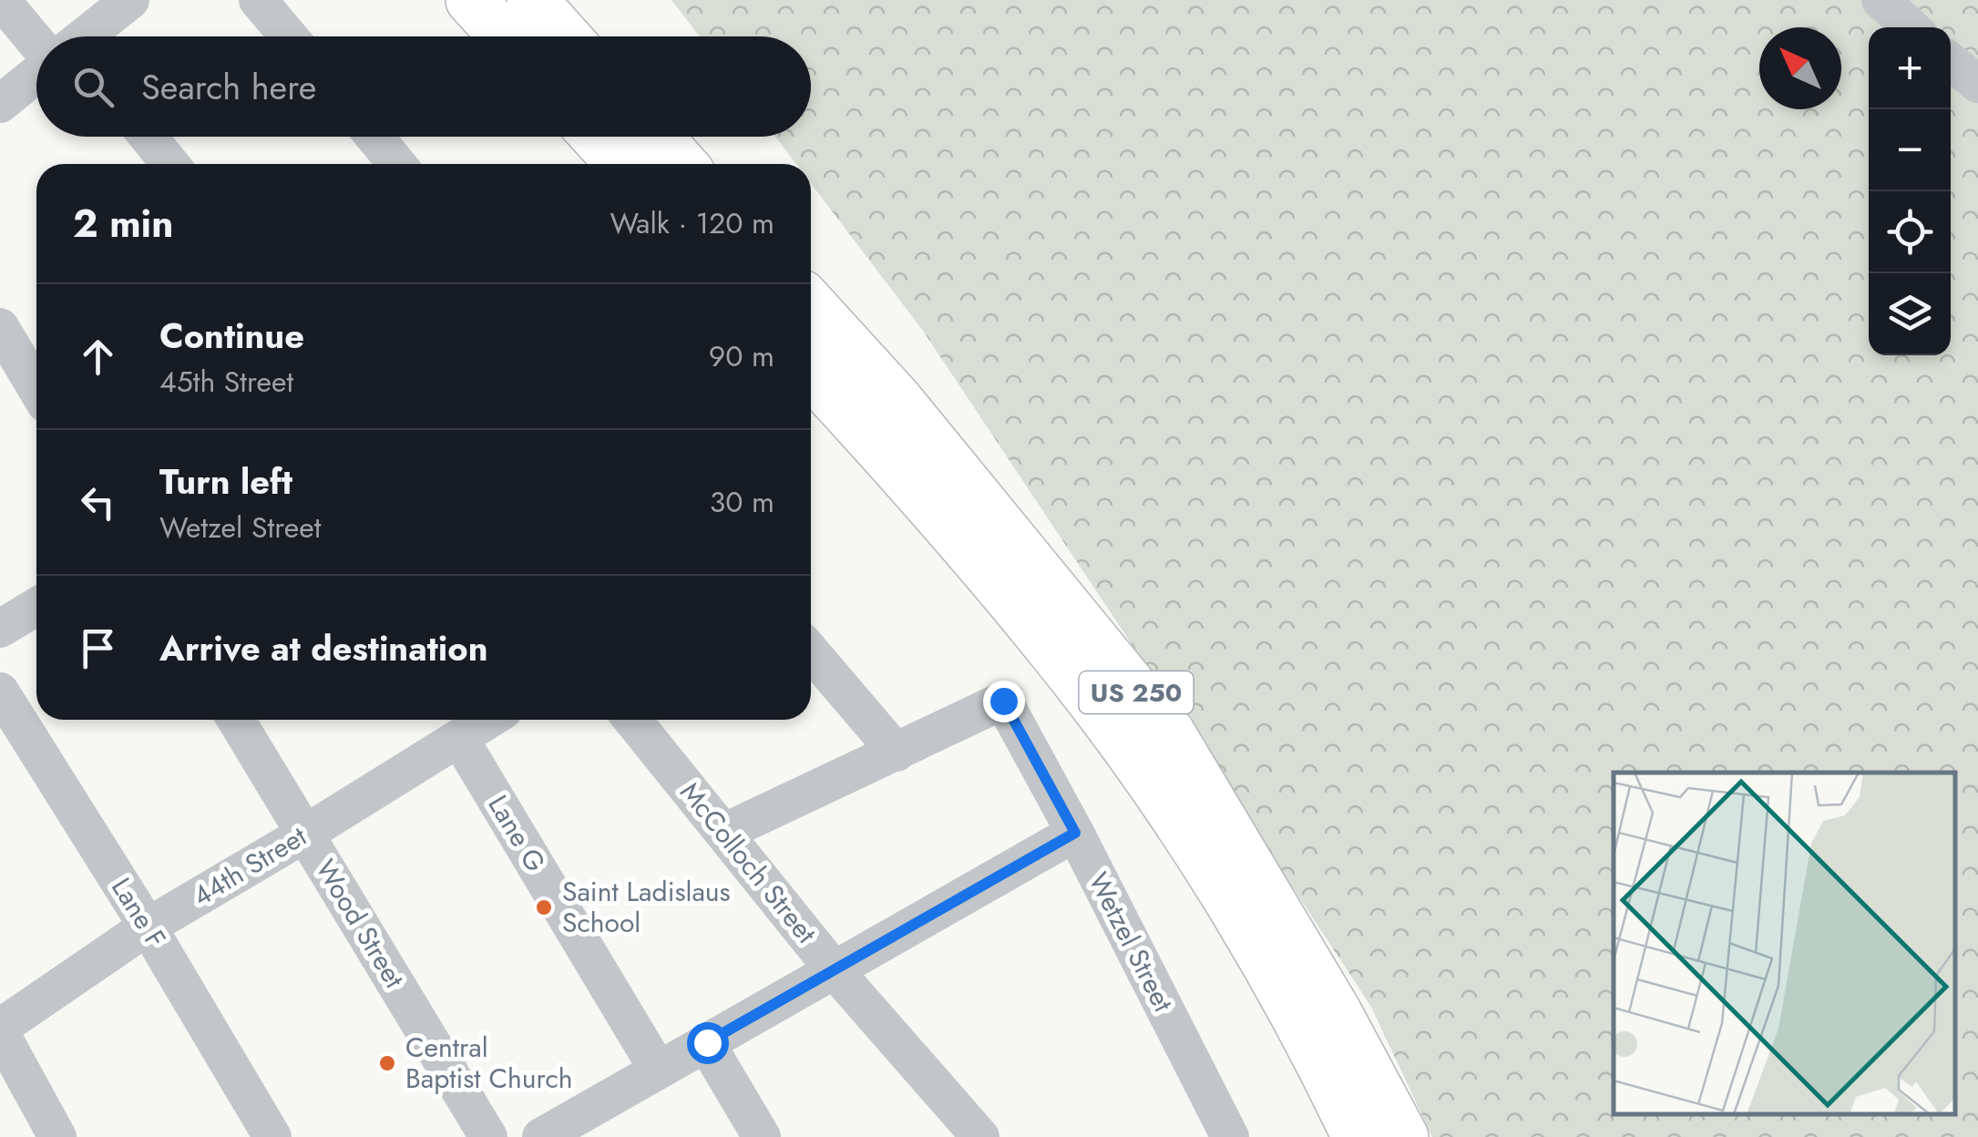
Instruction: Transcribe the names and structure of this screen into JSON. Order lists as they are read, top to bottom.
{
  "streets": {
    "highway": ["US 250"],
    "street": [
      "Lane G",
      "McColloch Street",
      "44th Street",
      "Lane F",
      "Wood Street",
      "Wetzel Street"
    ]
  },
  "crossings": [
    ["Lane G", "44th Street"],
    ["44th Street", "Lane F"],
    ["44th Street", "Wood Street"]
  ],
  "places": ["Saint Ladislaus School", "Central Baptist Church"],
  "north": "top left",
  "page": {
    "map_buttons": ["+", "−"],
    "search": "Search here",
    "heading": ["2 min", "Walk · 120 m"],
    "list": [
      ["Continue", "45th Street", "90 m"],
      ["Turn left", "Wetzel Street", "30 m"],
      "Arrive at destination"
    ]
  }
}
